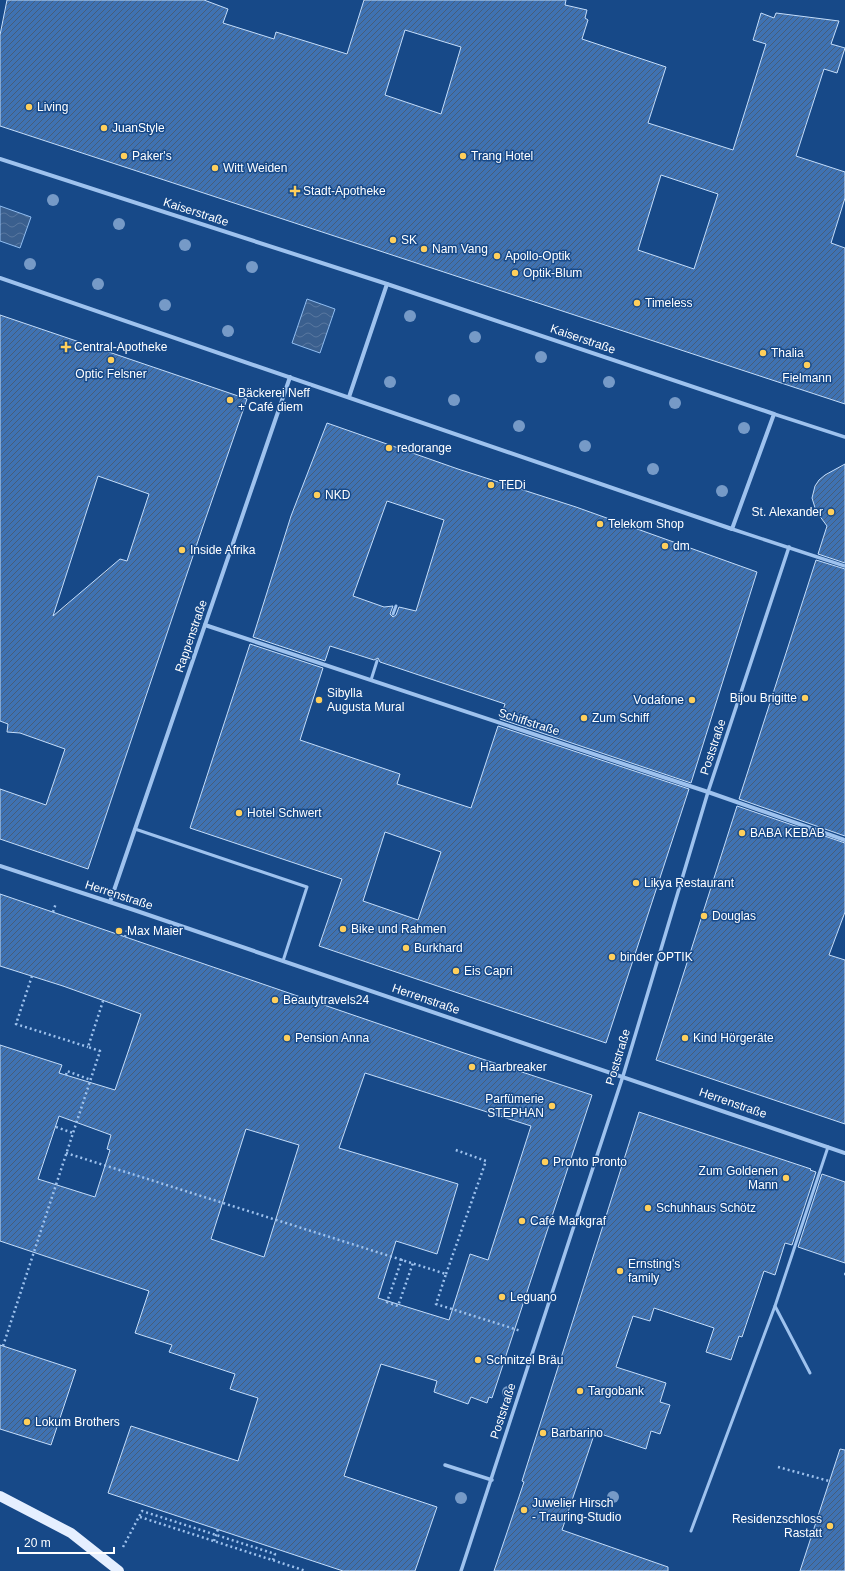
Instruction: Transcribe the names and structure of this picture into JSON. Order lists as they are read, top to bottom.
{
  "streets": {
    "street": [
      "Kaiserstraße",
      "Rappenstraße",
      "Schiffstraße",
      "Poststraße",
      "Herrenstraße"
    ]
  },
  "crossings": [
    ["Rappenstraße", "Schiffstraße"],
    ["Rappenstraße", "Herrenstraße"],
    ["Schiffstraße", "Poststraße"],
    ["Poststraße", "Herrenstraße"]
  ],
  "places": {
    "other": [
      "Living",
      "JuanStyle",
      "Paker's",
      "Trang Hotel",
      "Witt Weiden",
      "SK",
      "Nam Vang",
      "Apollo-Optik",
      "Optik-Blum",
      "Timeless",
      "Thalia",
      "Optic Felsner",
      "Fielmann",
      "Bäckerei Neff + Café diem",
      "redorange",
      "TEDi",
      "NKD",
      "St. Alexander",
      "Telekom Shop",
      "dm",
      "Inside Afrika",
      "Bijou Brigitte",
      "Sibylla Augusta Mural",
      "Vodafone",
      "Zum Schiff",
      "Hotel Schwert",
      "BABA KEBAB",
      "Likya Restaurant",
      "Douglas",
      "Bike und Rahmen",
      "Max Maier",
      "Burkhard",
      "binder OPTIK",
      "Eis Capri",
      "Beautytravels24",
      "Pension Anna",
      "Kind Hörgeräte",
      "Haarbreaker",
      "Parfümerie STEPHAN",
      "Pronto Pronto",
      "Zum Goldenen Mann",
      "Schuhhaus Schötz",
      "Café Markgraf",
      "Ernsting's family",
      "Leguano",
      "Schnitzel Bräu",
      "Targobank",
      "Lokum Brothers",
      "Barbarino",
      "Juwelier Hirsch - Trauring-Studio",
      "Residenzschloss Rastatt"
    ],
    "health": ["Stadt-Apotheke", "Central-Apotheke"]
  },
  "scale_bar": "20 m"
}
